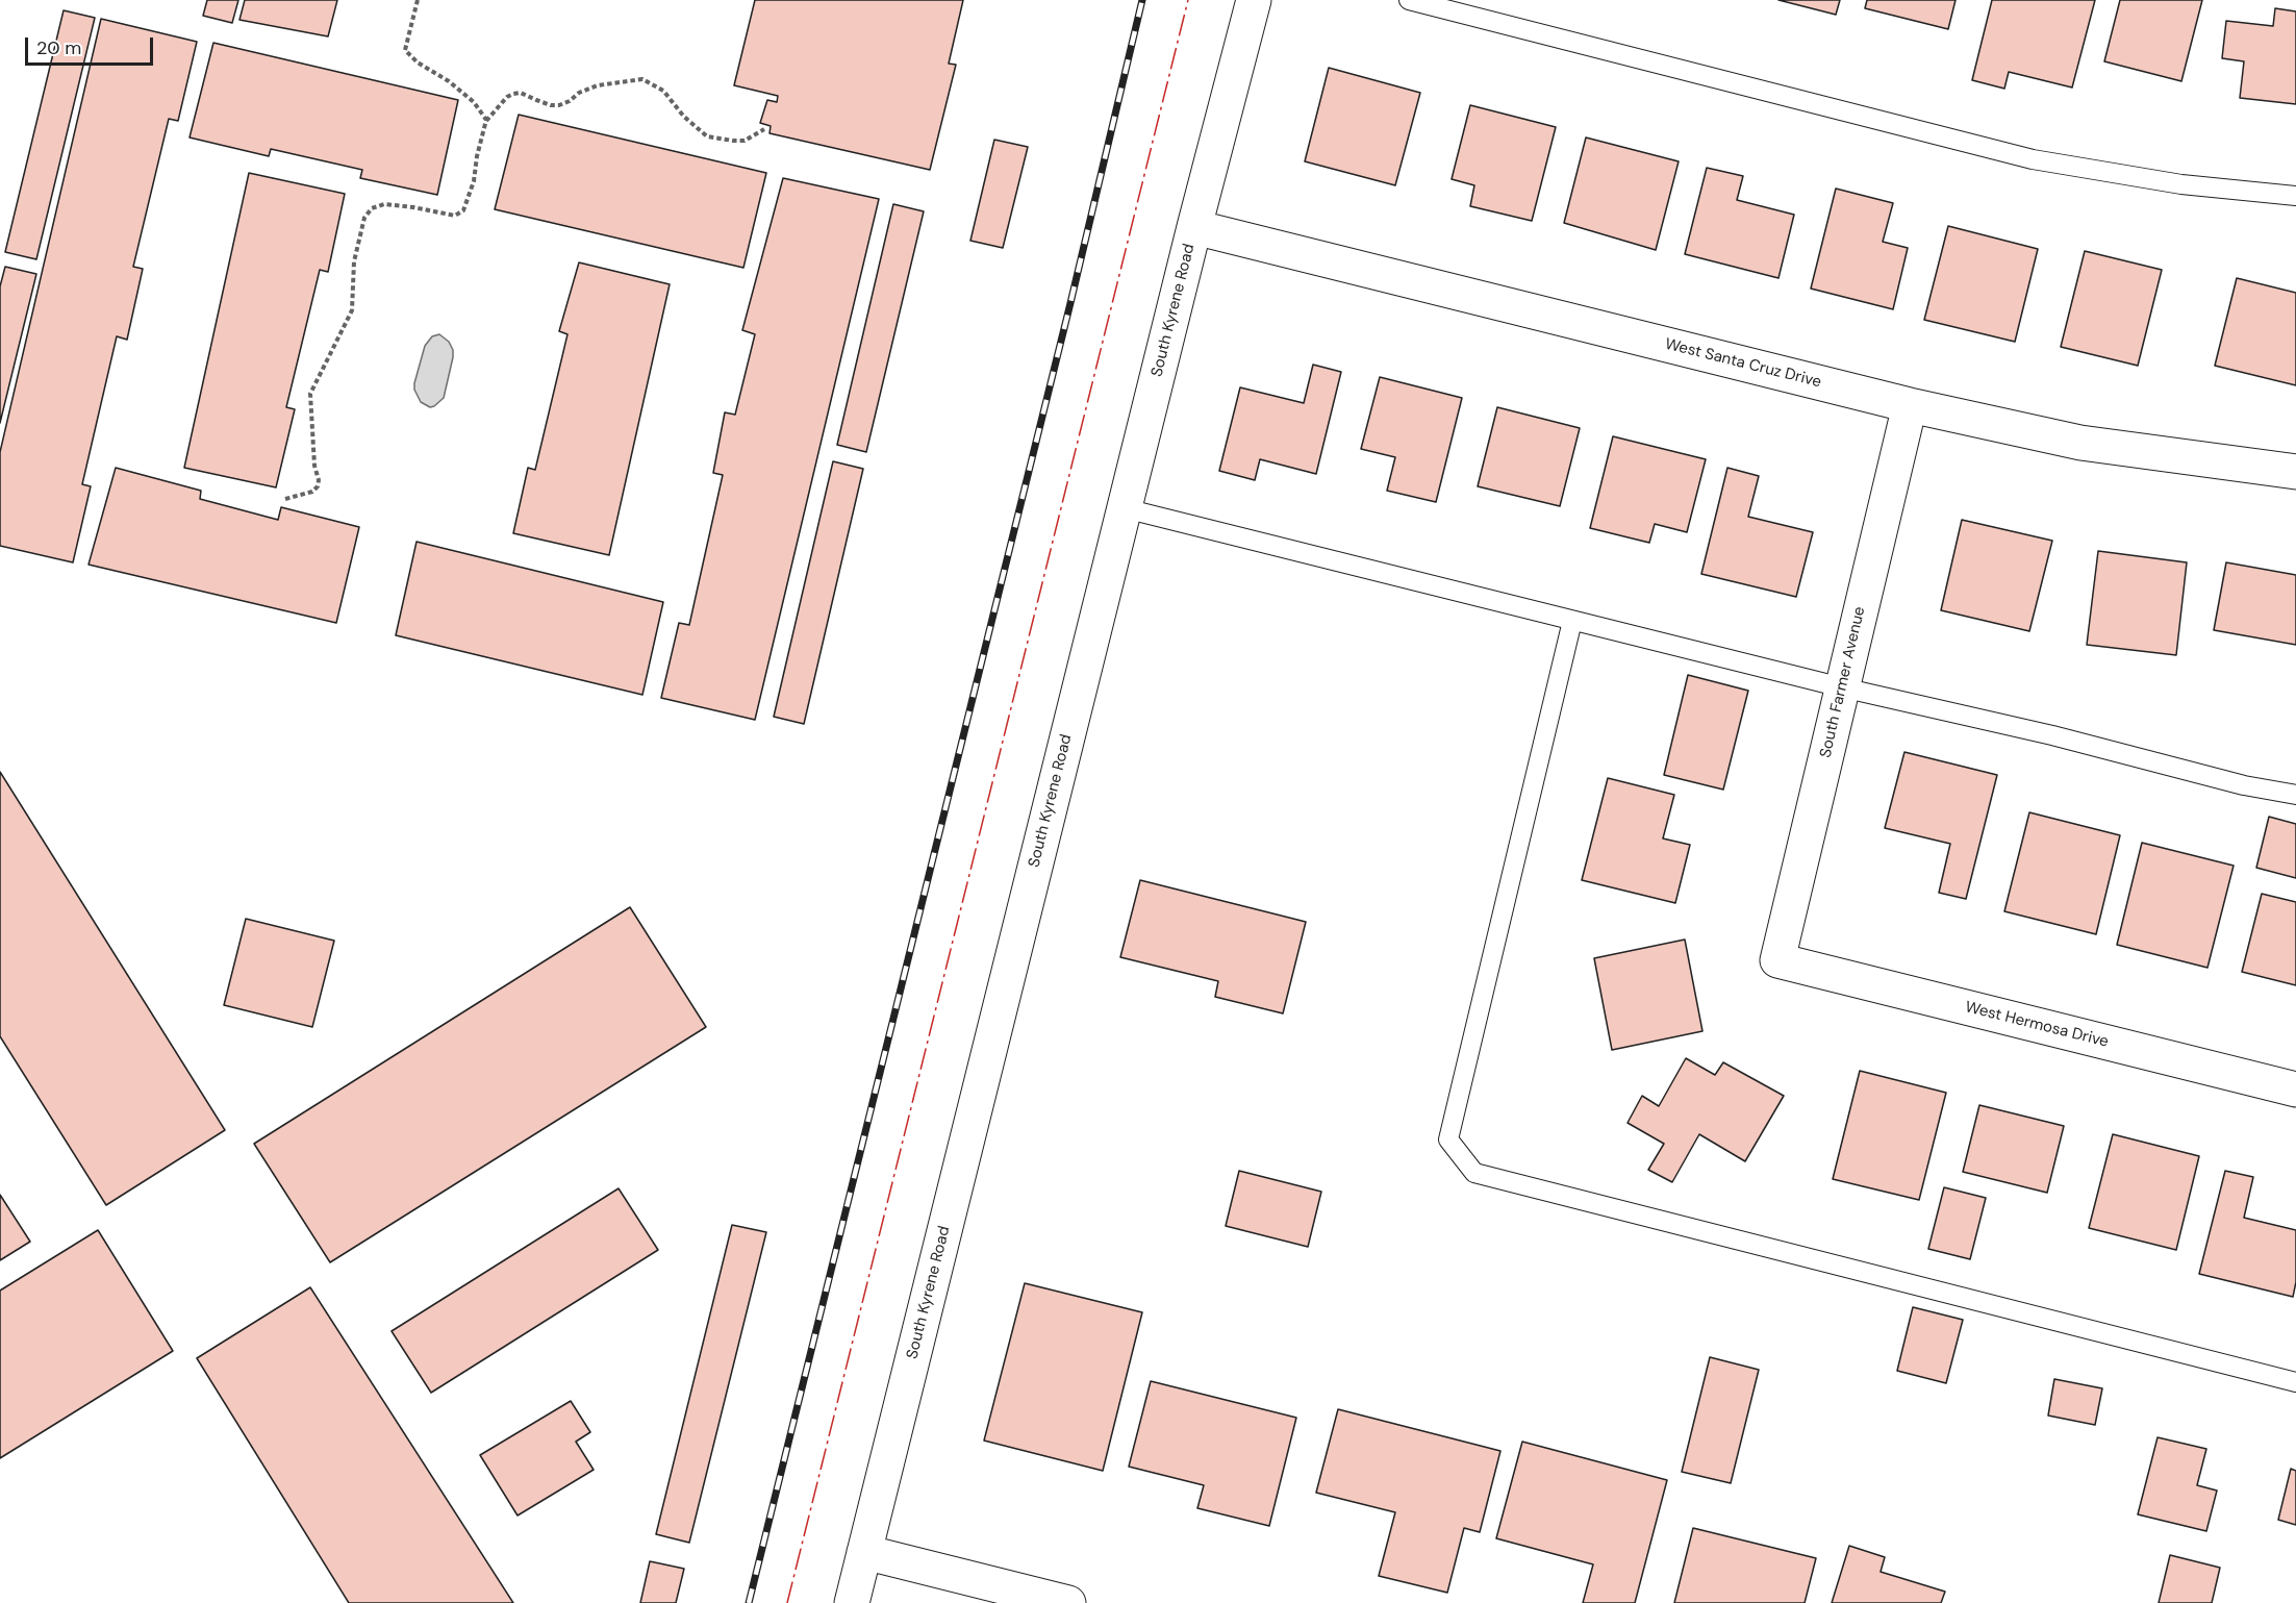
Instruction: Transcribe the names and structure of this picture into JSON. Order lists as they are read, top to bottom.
{
  "streets": {
    "street": [
      "South Kyrene Road",
      "West Santa Cruz Drive",
      "South Farmer Avenue",
      "West Hermosa Drive"
    ]
  },
  "crossings": [
    ["South Kyrene Road", "West Santa Cruz Drive"],
    ["West Santa Cruz Drive", "South Farmer Avenue"],
    ["South Farmer Avenue", "West Hermosa Drive"]
  ],
  "scale_bar": "20 m"
}
